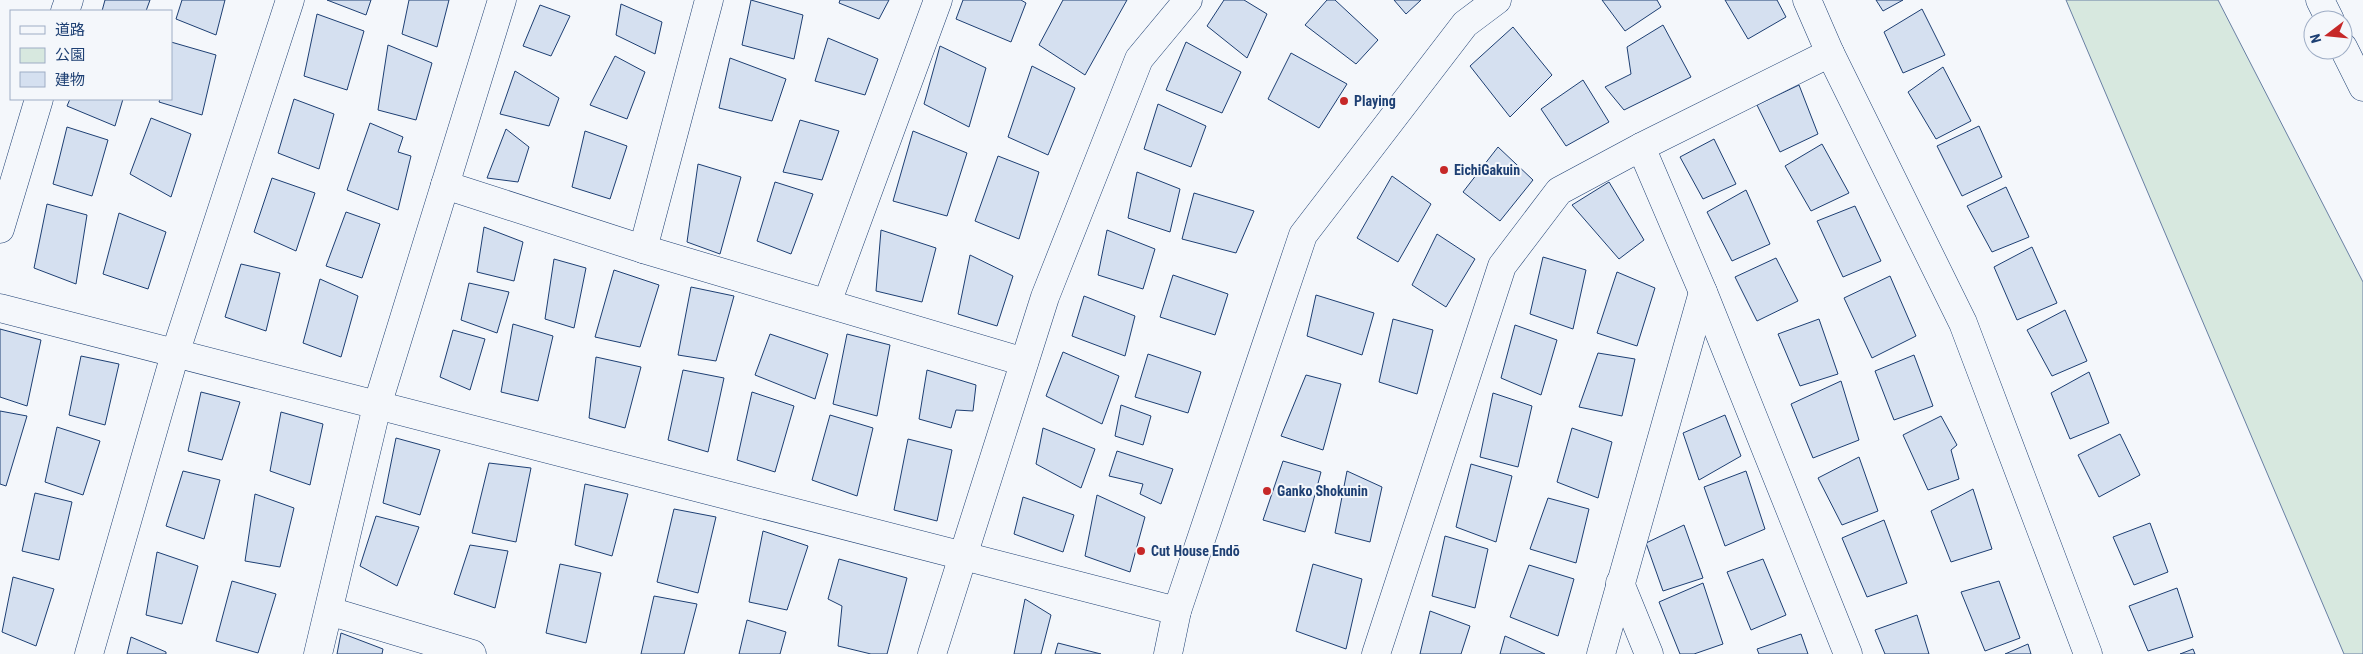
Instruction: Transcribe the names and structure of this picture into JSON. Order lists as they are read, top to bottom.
{
  "places": [
    "Playing",
    "EichiGakuin",
    "Ganko Shokunin",
    "Cut House Endō"
  ],
  "legend": ["道路", "公園", "建物"],
  "north": "left"
}
